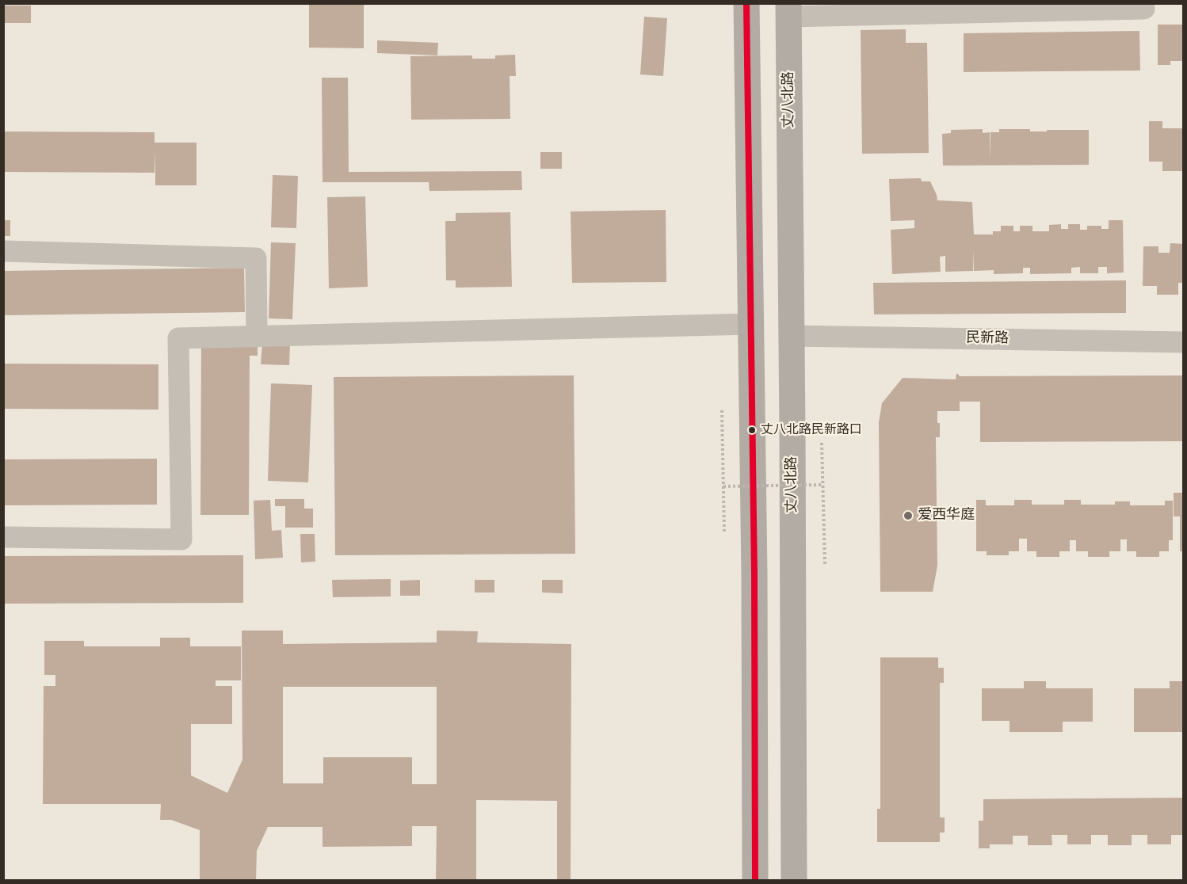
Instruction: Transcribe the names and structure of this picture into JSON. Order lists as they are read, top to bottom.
{
  "streets": {
    "main road": ["丈八北路"],
    "street": ["民新路"]
  },
  "crossings": [
    ["丈八北路", "民新路"]
  ],
  "places": ["丈八北路民新路口", "爱西华庭"]
}
